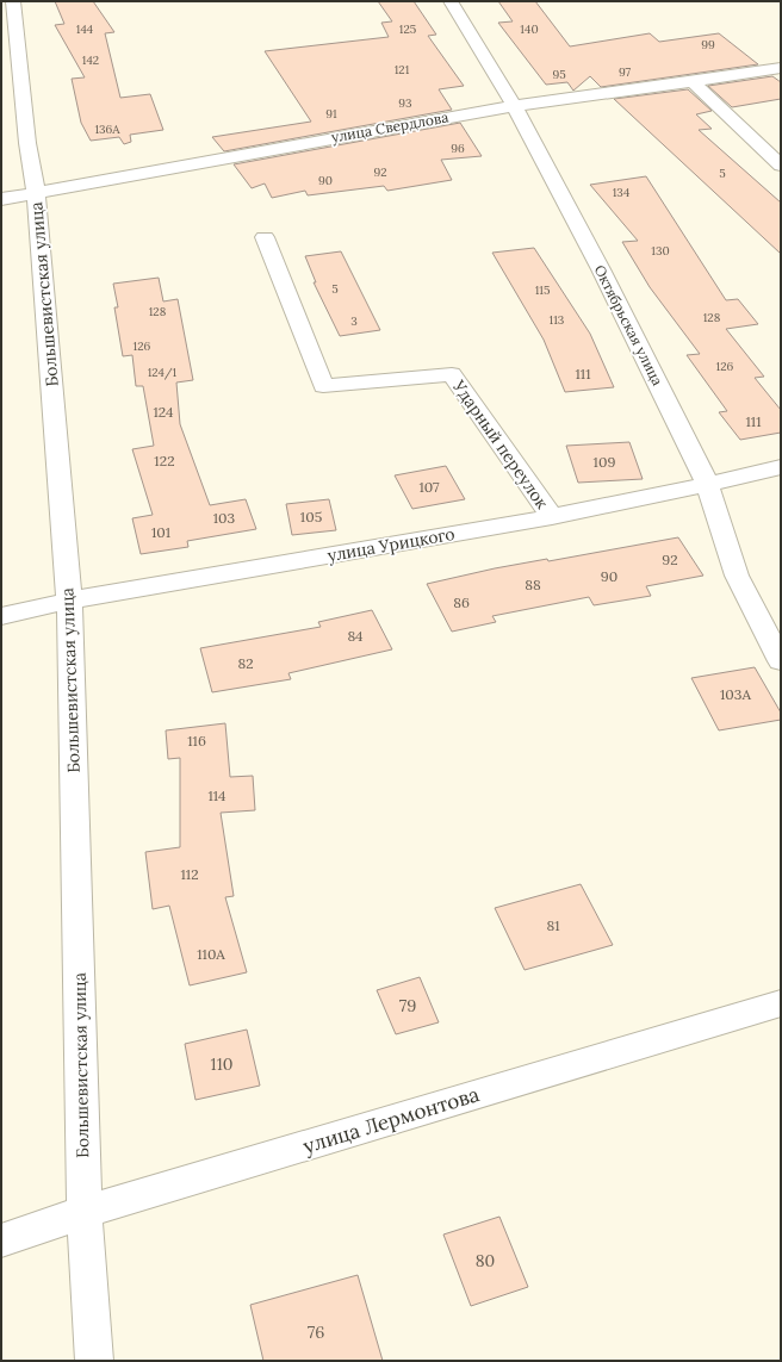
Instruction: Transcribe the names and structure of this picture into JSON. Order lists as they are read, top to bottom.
{
  "streets": {
    "street": [
      "улица Свердлова",
      "Большевистская улица",
      "Октябрьская улица",
      "Ударный переулок",
      "улица Урицкого",
      "улица Лермонтова"
    ]
  },
  "crossings": [
    ["улица Свердлова", "Большевистская улица"],
    ["улица Свердлова", "Октябрьская улица"],
    ["Большевистская улица", "улица Урицкого"],
    ["Большевистская улица", "улица Лермонтова"],
    ["Октябрьская улица", "улица Урицкого"],
    ["Ударный переулок", "улица Урицкого"]
  ],
  "house_numbers": [
    "144",
    "125",
    "140",
    "99",
    "142",
    "121",
    "97",
    "95",
    "93",
    "91",
    "136А",
    "96",
    "92",
    "5",
    "90",
    "134",
    "130",
    "5",
    "115",
    "128",
    "128",
    "113",
    "3",
    "126",
    "126",
    "124/1",
    "111",
    "124",
    "111",
    "122",
    "109",
    "107",
    "105",
    "103",
    "101",
    "92",
    "90",
    "88",
    "86",
    "84",
    "82",
    "103А",
    "116",
    "114",
    "112",
    "81",
    "110А",
    "79",
    "110",
    "80",
    "76"
  ]
}
